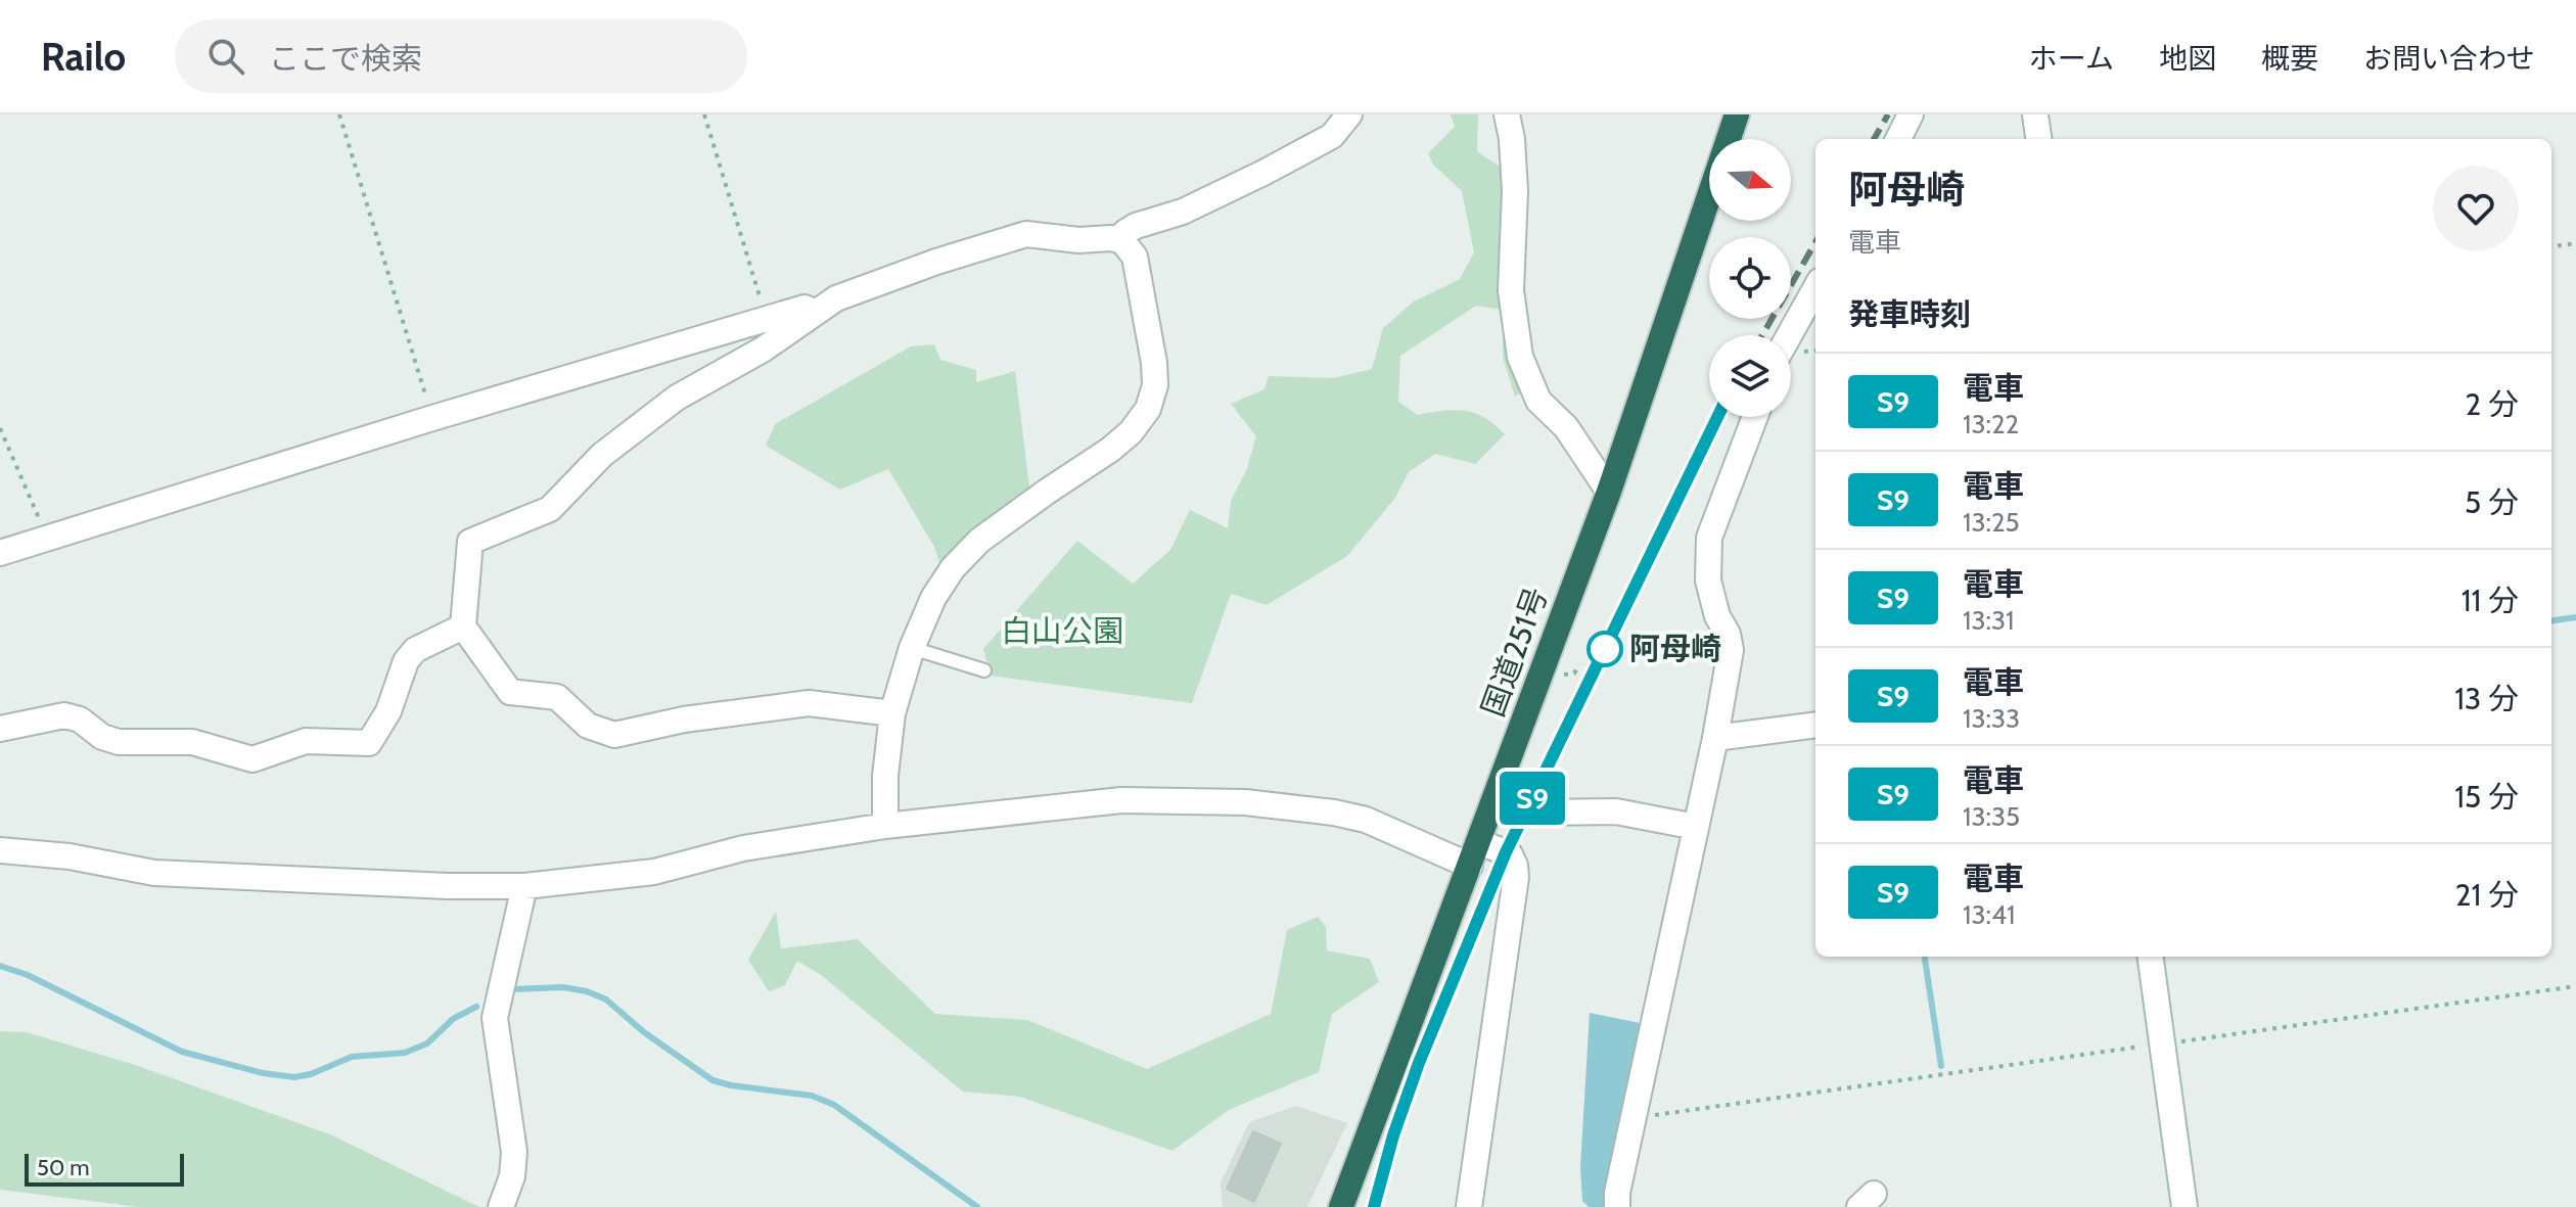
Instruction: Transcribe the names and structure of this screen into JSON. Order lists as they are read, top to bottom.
{
  "streets": {
    "highway": ["国道251号"]
  },
  "parks": ["白山公園"],
  "places": ["阿母崎"],
  "scale_bar": "50 m",
  "north": "right",
  "page": {
    "header": "Railo",
    "search": "ここで検索",
    "nav": [
      "ホーム",
      "地図",
      "概要",
      "お問い合わせ"
    ],
    "on_map": "S9",
    "heading": [
      ["阿母崎", "電車"],
      "発車時刻"
    ],
    "list": [
      {
        "mark": "S9",
        "name": "電車",
        "note": "13:22",
        "value": "2 分"
      },
      {
        "mark": "S9",
        "name": "電車",
        "note": "13:25",
        "value": "5 分"
      },
      {
        "mark": "S9",
        "name": "電車",
        "note": "13:31",
        "value": "11 分"
      },
      {
        "mark": "S9",
        "name": "電車",
        "note": "13:33",
        "value": "13 分"
      },
      {
        "mark": "S9",
        "name": "電車",
        "note": "13:35",
        "value": "15 分"
      },
      {
        "mark": "S9",
        "name": "電車",
        "note": "13:41",
        "value": "21 分"
      }
    ],
    "scale": "50 m"
  }
}
